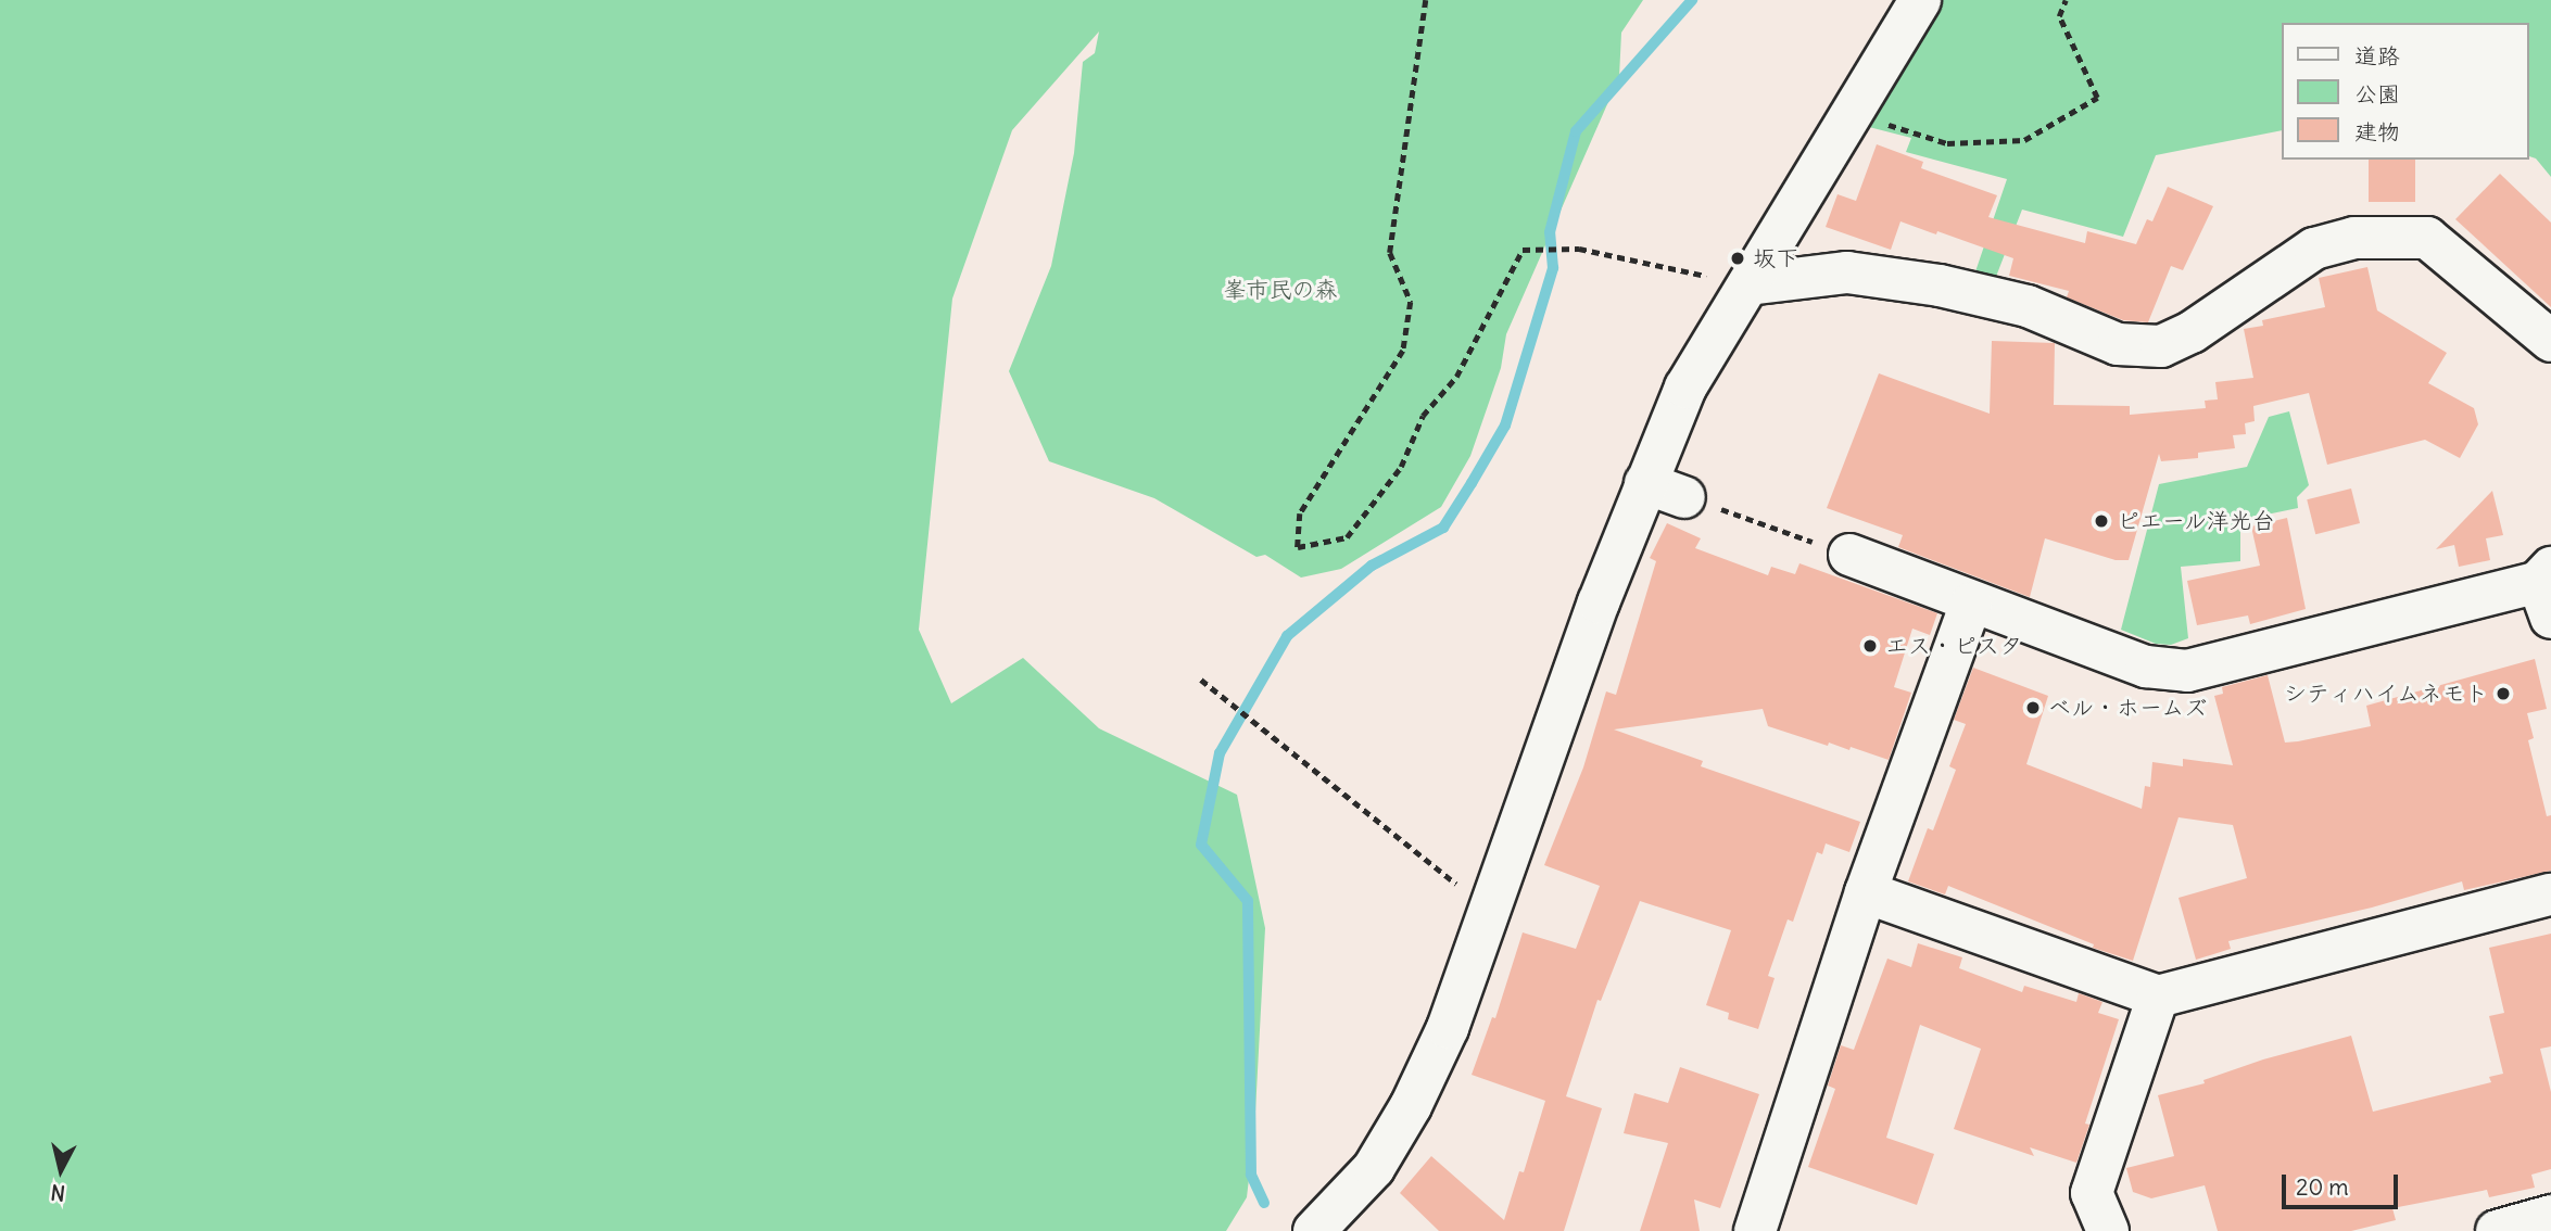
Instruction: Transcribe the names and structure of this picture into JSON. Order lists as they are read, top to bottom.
{
  "parks": ["峯市民の森"],
  "places": [
    "坂下",
    "ピエール洋光台",
    "エス・ピスタ",
    "シティハイムネモト",
    "ベル・ホームズ"
  ],
  "legend": ["道路", "公園", "建物"],
  "scale_bar": "20 m",
  "north": "bottom"
}
